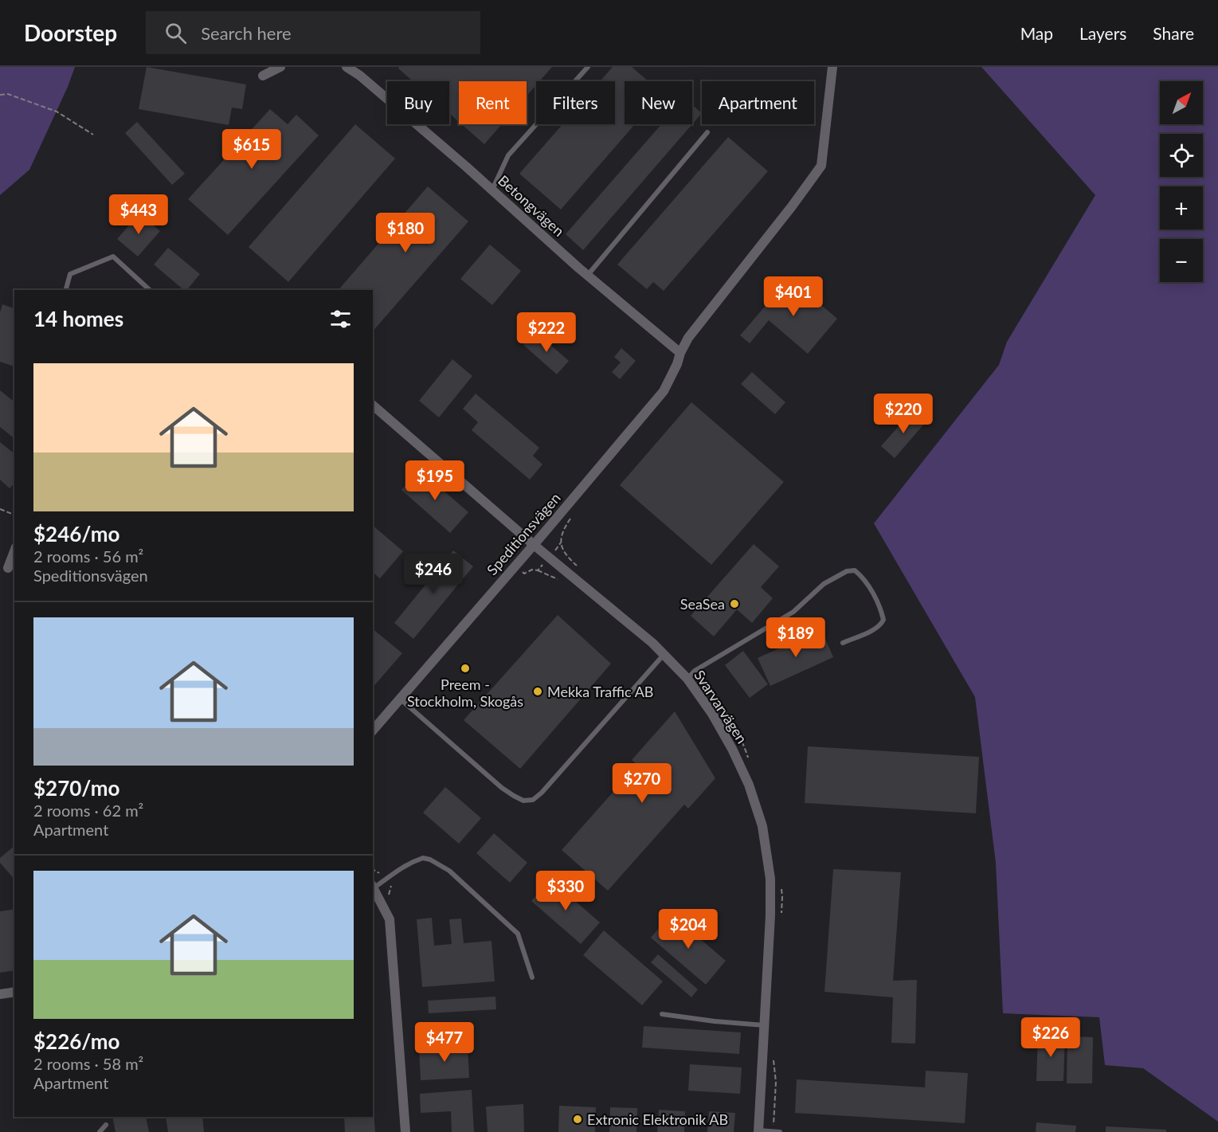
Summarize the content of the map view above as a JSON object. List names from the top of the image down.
{
  "streets": {
    "street": ["Betongvägen", "Speditionsvägen", "Svarvarvägen"]
  },
  "crossings": [
    ["Betongvägen", "Speditionsvägen"],
    ["Speditionsvägen", "Svarvarvägen"]
  ],
  "places": [
    "SeaSea",
    "Preem - Stockholm, Skogås",
    "Mekka Traffic AB",
    "Extronic Elektronik AB"
  ],
  "north": "top right",
  "page": {
    "header": "Doorstep",
    "search": "Search here",
    "nav": ["Map", "Layers", "Share"],
    "map_buttons": ["+", "−"],
    "chip": [
      "Buy",
      "Rent",
      "Filters",
      "New",
      "Apartment"
    ],
    "price": [
      "$615",
      "$443",
      "$180",
      "$401",
      "$222",
      "$220",
      "$195",
      "$246",
      "$189",
      "$270",
      "$330",
      "$204",
      "$226",
      "$477"
    ],
    "heading": "14 homes",
    "list": [
      {
        "name": "$246/mo",
        "note": "2 rooms · 56 m² · Speditionsvägen"
      },
      {
        "name": "$270/mo",
        "note": "2 rooms · 62 m² · Apartment"
      },
      {
        "name": "$226/mo",
        "note": "2 rooms · 58 m² · Apartment"
      }
    ]
  }
}
